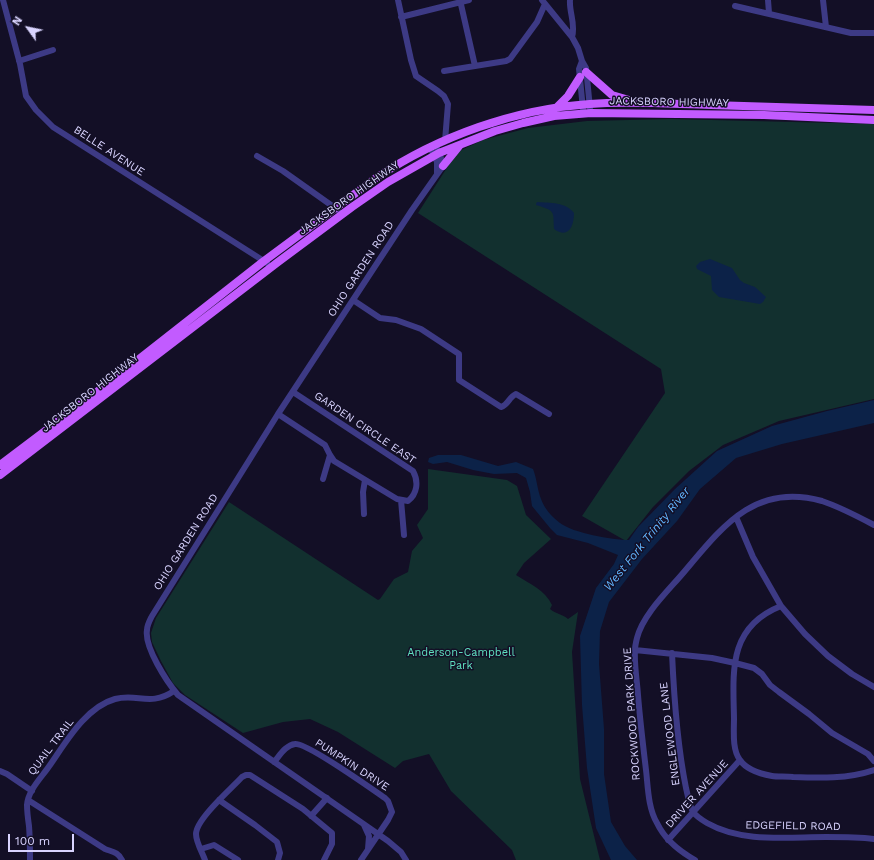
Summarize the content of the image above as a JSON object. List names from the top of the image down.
{
  "streets": {
    "main road": ["JACKSBORO HIGHWAY"],
    "street": [
      "BELLE AVENUE",
      "OHIO GARDEN ROAD",
      "GARDEN CIRCLE EAST",
      "ROCKWOOD PARK DRIVE",
      "ENGLEWOOD LANE",
      "QUAIL TRAIL",
      "PUMPKIN DRIVE",
      "DRIVER AVENUE",
      "EDGEFIELD ROAD"
    ]
  },
  "crossings": [
    ["JACKSBORO HIGHWAY", "BELLE AVENUE"],
    ["OHIO GARDEN ROAD", "GARDEN CIRCLE EAST"],
    ["OHIO GARDEN ROAD", "QUAIL TRAIL"],
    ["OHIO GARDEN ROAD", "PUMPKIN DRIVE"],
    ["ROCKWOOD PARK DRIVE", "DRIVER AVENUE"],
    ["ENGLEWOOD LANE", "DRIVER AVENUE"],
    ["ENGLEWOOD LANE", "EDGEFIELD ROAD"],
    ["DRIVER AVENUE", "EDGEFIELD ROAD"]
  ],
  "water": ["West Fork Trinity River"],
  "parks": ["Anderson-Campbell Park"],
  "scale_bar": "100 m",
  "north": "top left"
}
